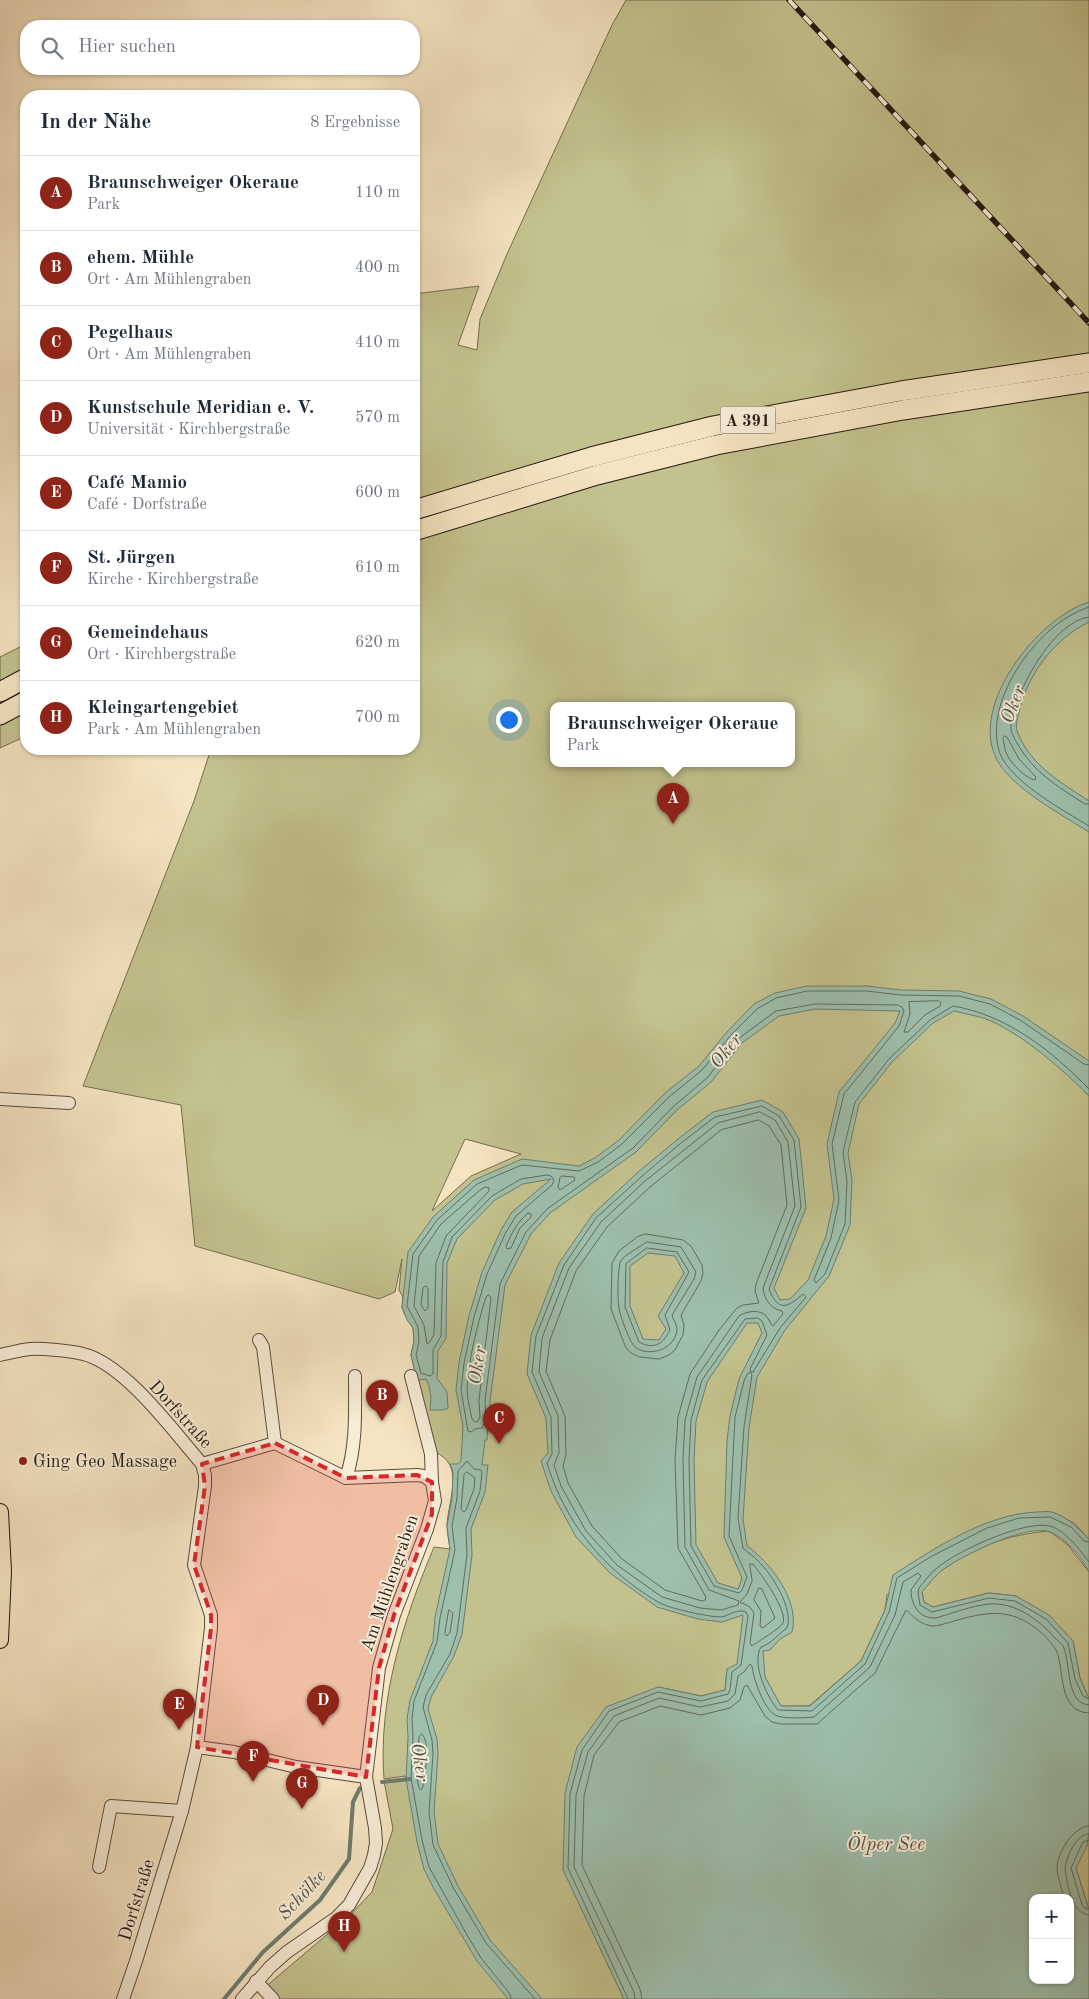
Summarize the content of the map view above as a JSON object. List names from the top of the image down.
{
  "streets": {
    "highway": ["A 391"],
    "street": ["Dorfstraße", "Am Mühlengraben"]
  },
  "water": ["Oker", "Ölper See", "Schölke"],
  "places": ["Ging Geo Massage"],
  "page": {
    "search": "Hier suchen",
    "heading": ["In der Nähe", "8 Ergebnisse"],
    "list": [
      {
        "mark": "A",
        "name": "Braunschweiger Okeraue",
        "note": "Park",
        "value": "110 m"
      },
      {
        "mark": "B",
        "name": "ehem. Mühle",
        "note": "Ort · Am Mühlengraben",
        "value": "400 m"
      },
      {
        "mark": "C",
        "name": "Pegelhaus",
        "note": "Ort · Am Mühlengraben",
        "value": "410 m"
      },
      {
        "mark": "D",
        "name": "Kunstschule Meridian e. V.",
        "note": "Universität · Kirchbergstraße",
        "value": "570 m"
      },
      {
        "mark": "E",
        "name": "Café Mamio",
        "note": "Café · Dorfstraße",
        "value": "600 m"
      },
      {
        "mark": "F",
        "name": "St. Jürgen",
        "note": "Kirche · Kirchbergstraße",
        "value": "610 m"
      },
      {
        "mark": "G",
        "name": "Gemeindehaus",
        "note": "Ort · Kirchbergstraße",
        "value": "620 m"
      },
      {
        "mark": "H",
        "name": "Kleingartengebiet",
        "note": "Park · Am Mühlengraben",
        "value": "700 m"
      }
    ],
    "popup": ["Braunschweiger Okeraue", "Park"],
    "pins": [
      "A",
      "B",
      "C",
      "D",
      "E",
      "F",
      "G",
      "H"
    ],
    "map_buttons": ["+", "−"]
  }
}
